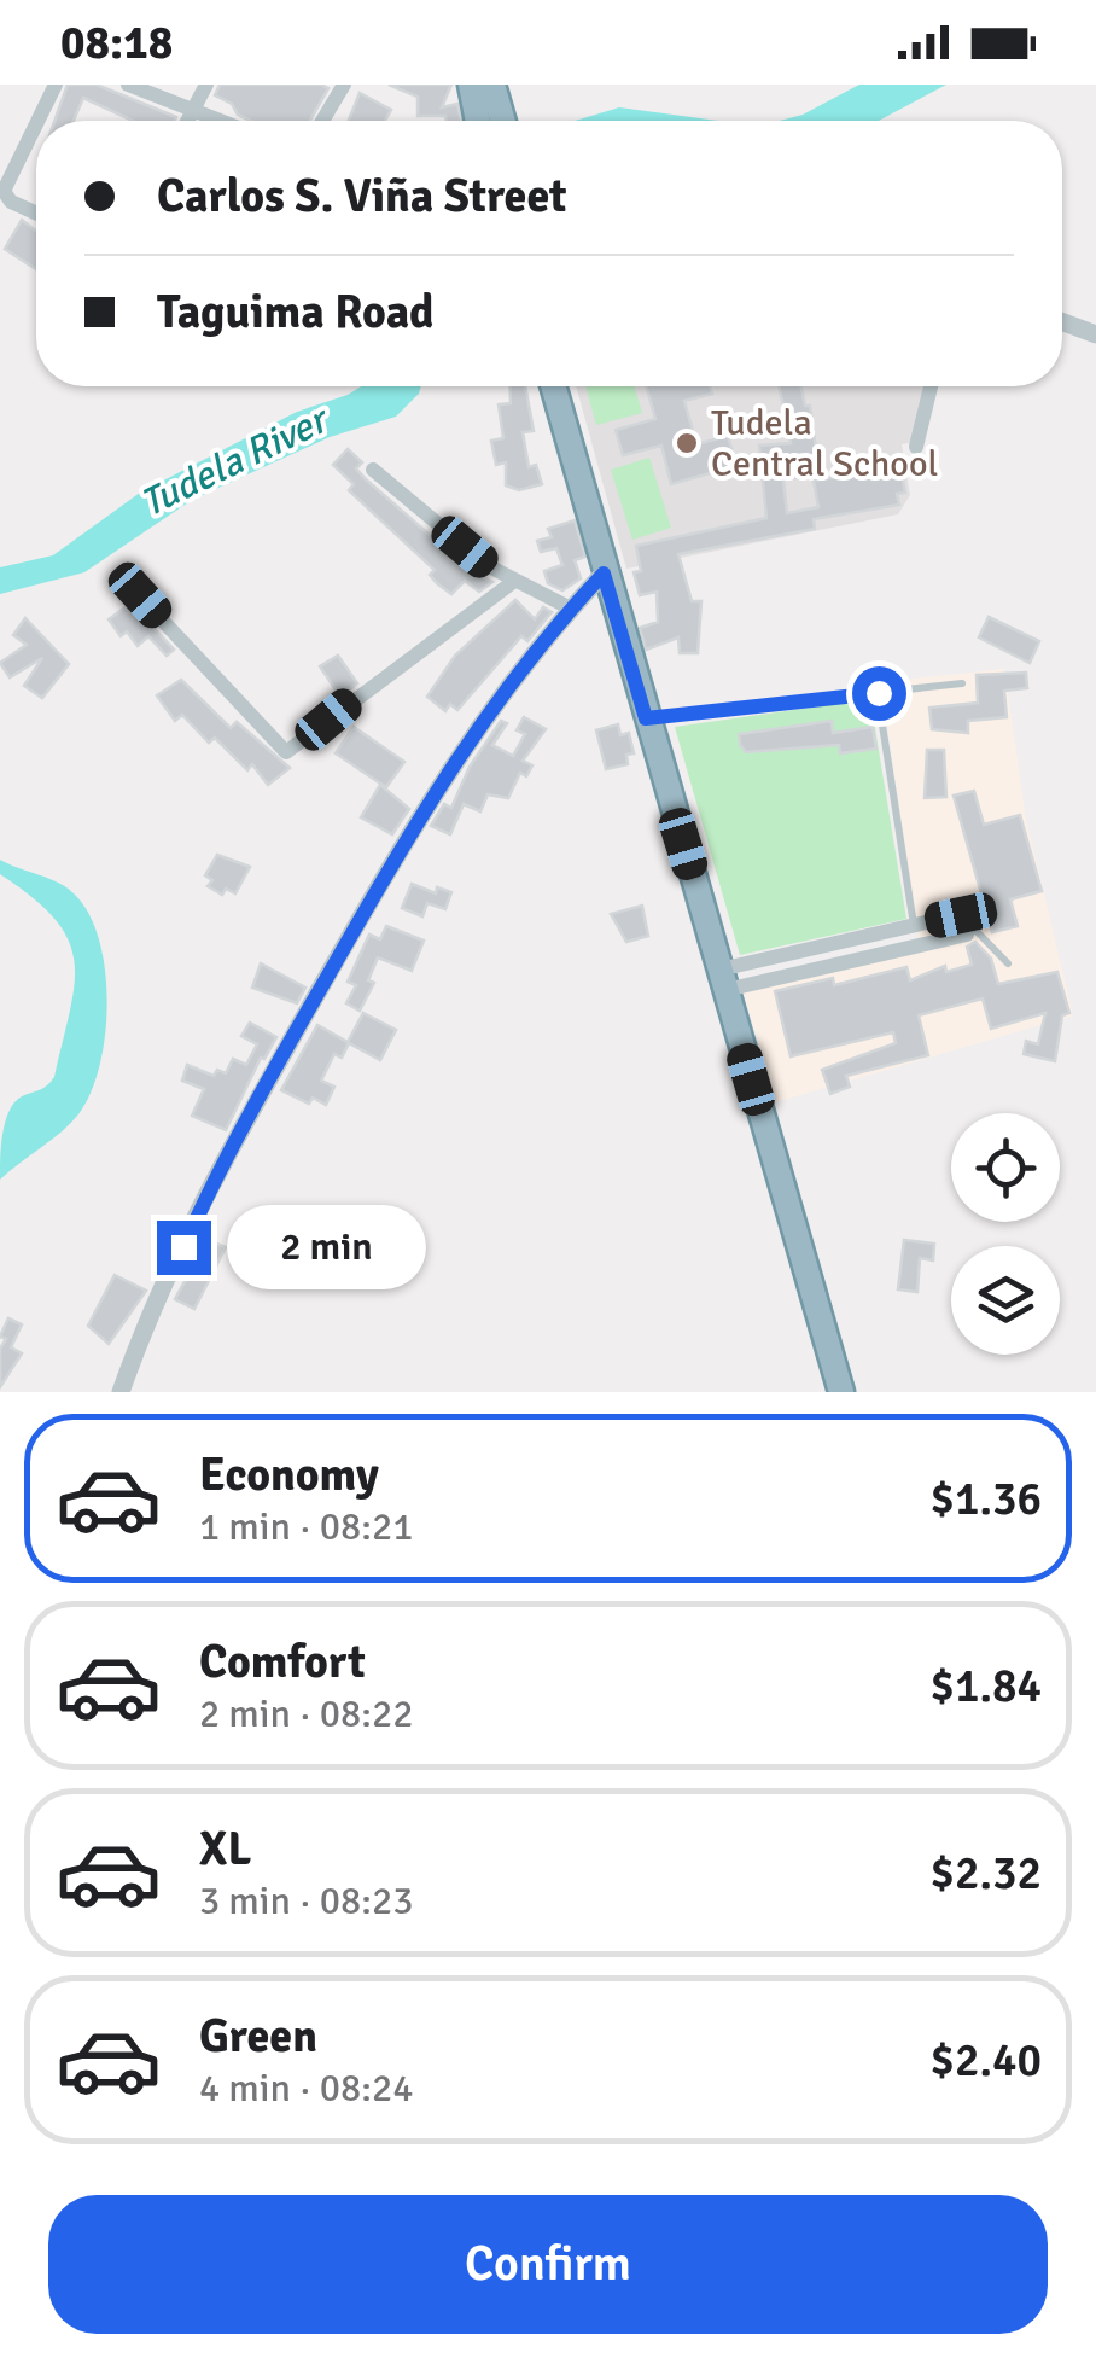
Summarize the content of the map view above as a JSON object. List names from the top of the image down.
{
  "water": ["Tudela River"],
  "places": ["Tudela Central School"],
  "page": {
    "status": "08:18",
    "banner": ["Carlos S. Viña Street", "Taguima Road"],
    "bubble": "2 min",
    "list": [
      {
        "name": "Economy",
        "note": "1 min · 08:21",
        "value": "$1.36"
      },
      {
        "name": "Comfort",
        "note": "2 min · 08:22",
        "value": "$1.84"
      },
      {
        "name": "XL",
        "note": "3 min · 08:23",
        "value": "$2.32"
      },
      {
        "name": "Green",
        "note": "4 min · 08:24",
        "value": "$2.40"
      }
    ],
    "buttons": "Confirm"
  }
}
